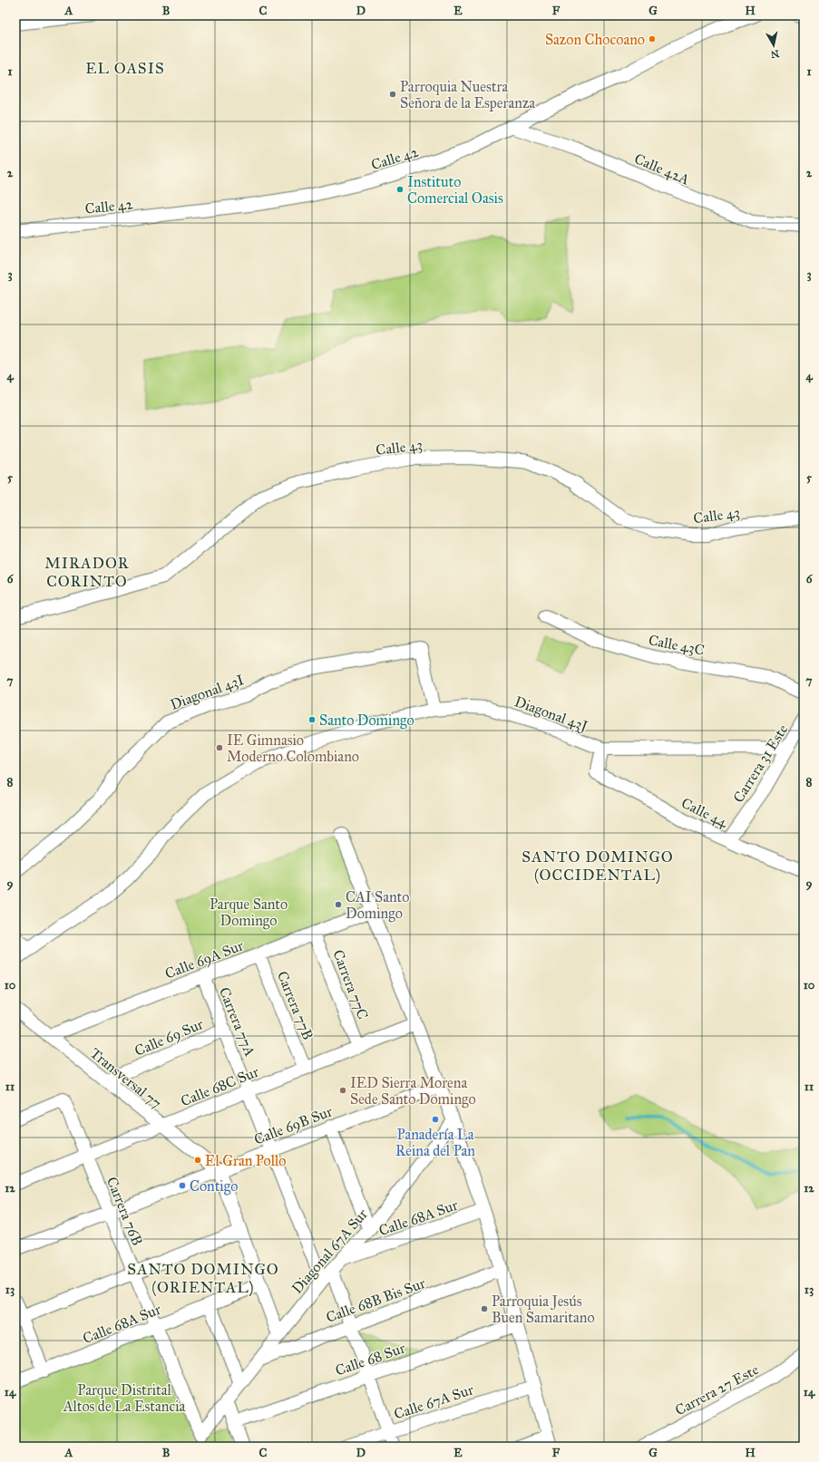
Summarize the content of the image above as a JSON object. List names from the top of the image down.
{
  "streets": {
    "street": [
      "Calle 42",
      "Calle 42A",
      "Calle 43",
      "Calle 43C",
      "Diagonal 43I",
      "Diagonal 43J",
      "Carrera 31 Este",
      "Calle 44",
      "Calle 69A Sur",
      "Carrera 77C",
      "Carrera 77B",
      "Carrera 77A",
      "Calle 69 Sur",
      "Transversal 77",
      "Calle 68C Sur",
      "Calle 69B Sur",
      "Carrera 76B",
      "Calle 68A Sur",
      "Diagonal 67A Sur",
      "Calle 68B Bis Sur",
      "Calle 68 Sur",
      "Carrera 27 Este",
      "Calle 67A Sur"
    ]
  },
  "crossings": [
    ["Calle 42", "Calle 42A"],
    ["Diagonal 43I", "Diagonal 43J"],
    ["Diagonal 43J", "Carrera 31 Este"],
    ["Diagonal 43J", "Calle 44"],
    ["Carrera 31 Este", "Calle 44"],
    ["Calle 69A Sur", "Carrera 77C"],
    ["Calle 69A Sur", "Carrera 77B"],
    ["Calle 69A Sur", "Carrera 77A"],
    ["Calle 69A Sur", "Transversal 77"],
    ["Carrera 77C", "Calle 68C Sur"],
    ["Carrera 77B", "Calle 68C Sur"],
    ["Carrera 77A", "Calle 69 Sur"],
    ["Carrera 77A", "Calle 68C Sur"],
    ["Carrera 77A", "Calle 69B Sur"],
    ["Carrera 77A", "Diagonal 67A Sur"],
    ["Calle 69 Sur", "Transversal 77"],
    ["Transversal 77", "Calle 68C Sur"],
    ["Transversal 77", "Calle 69B Sur"],
    ["Calle 68C Sur", "Carrera 76B"],
    ["Calle 69B Sur", "Carrera 76B"],
    ["Carrera 76B", "Calle 68A Sur"],
    ["Carrera 76B", "Diagonal 67A Sur"],
    ["Calle 68A Sur", "Diagonal 67A Sur"],
    ["Diagonal 67A Sur", "Calle 68B Bis Sur"]
  ],
  "districts": [
    "EL OASIS",
    "MIRADOR CORINTO",
    "SANTO DOMINGO (OCCIDENTAL)",
    "SANTO DOMINGO (ORIENTAL)"
  ],
  "parks": ["Parque Santo Domingo", "Parque Distrital Altos de La Estancia"],
  "places": [
    "Sazon Chocoano",
    "Parroquia Nuestra Señora de la Esperanza",
    "Instituto Comercial Oasis",
    "Santo Domingo",
    "IE Gimnasio Moderno Colombiano",
    "CAI Santo Domingo",
    "IED Sierra Morena Sede Santo Domingo",
    "Panadería La Reina del Pan",
    "El Gran Pollo",
    "Contigo",
    "Parroquia Jesús Buen Samaritano"
  ],
  "north": "bottom",
  "grid": {
    "columns": [
      "A",
      "B",
      "C",
      "D",
      "E",
      "F",
      "G",
      "H"
    ],
    "rows": [
      "1",
      "2",
      "3",
      "4",
      "5",
      "6",
      "7",
      "8",
      "9",
      "10",
      "11",
      "12",
      "13",
      "14"
    ]
  }
}
